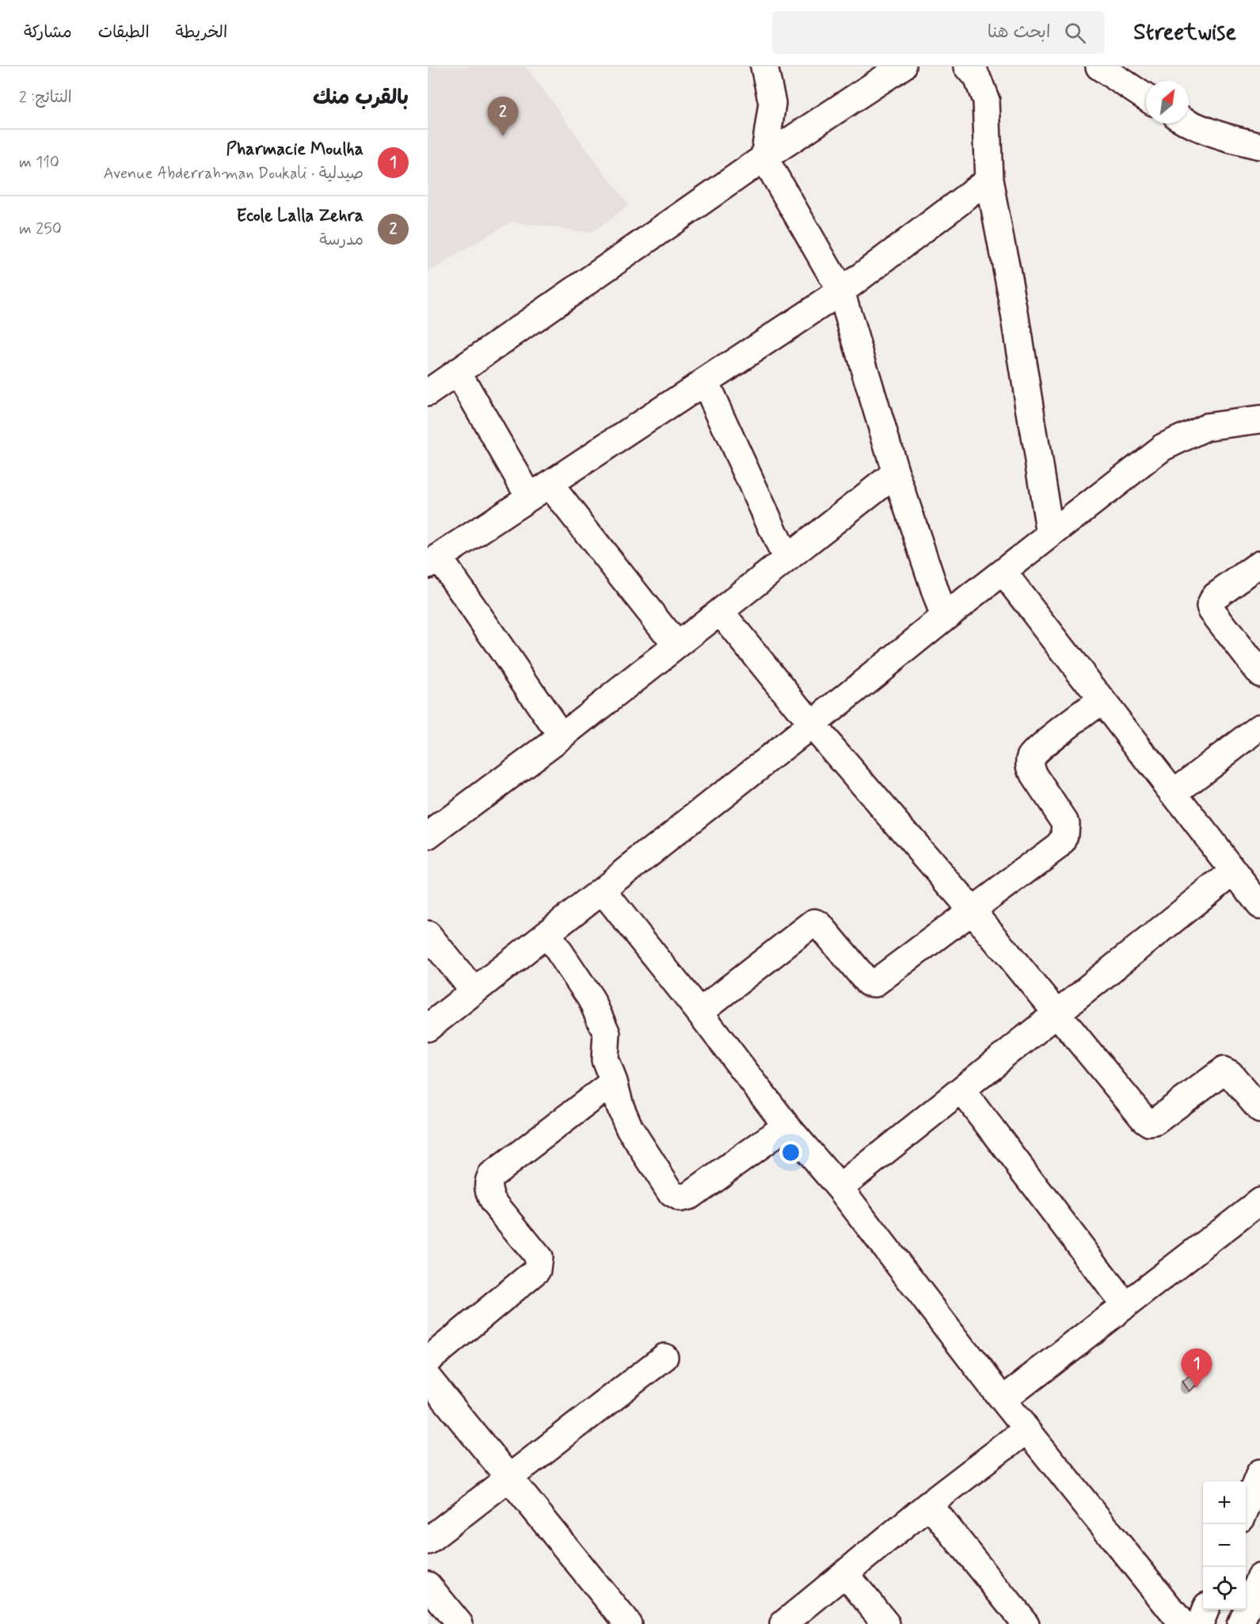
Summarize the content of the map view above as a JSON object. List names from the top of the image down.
{
  "north": "top right",
  "page": {
    "header": "Streetwise",
    "search": "ابحث هنا",
    "nav": ["الخريطة", "الطبقات", "مشاركة"],
    "heading": ["بالقرب منك", "النتائج: 2"],
    "pins": ["2", "1"],
    "list": [
      {
        "mark": "1",
        "name": "Pharmacie Moulha",
        "note": "صيدلية · Avenue Abderrahman Doukali",
        "value": "110 m"
      },
      {
        "mark": "2",
        "name": "Ecole Lalla Zehra",
        "note": "مدرسة",
        "value": "250 m"
      }
    ],
    "map_buttons": ["+", "−"]
  }
}
